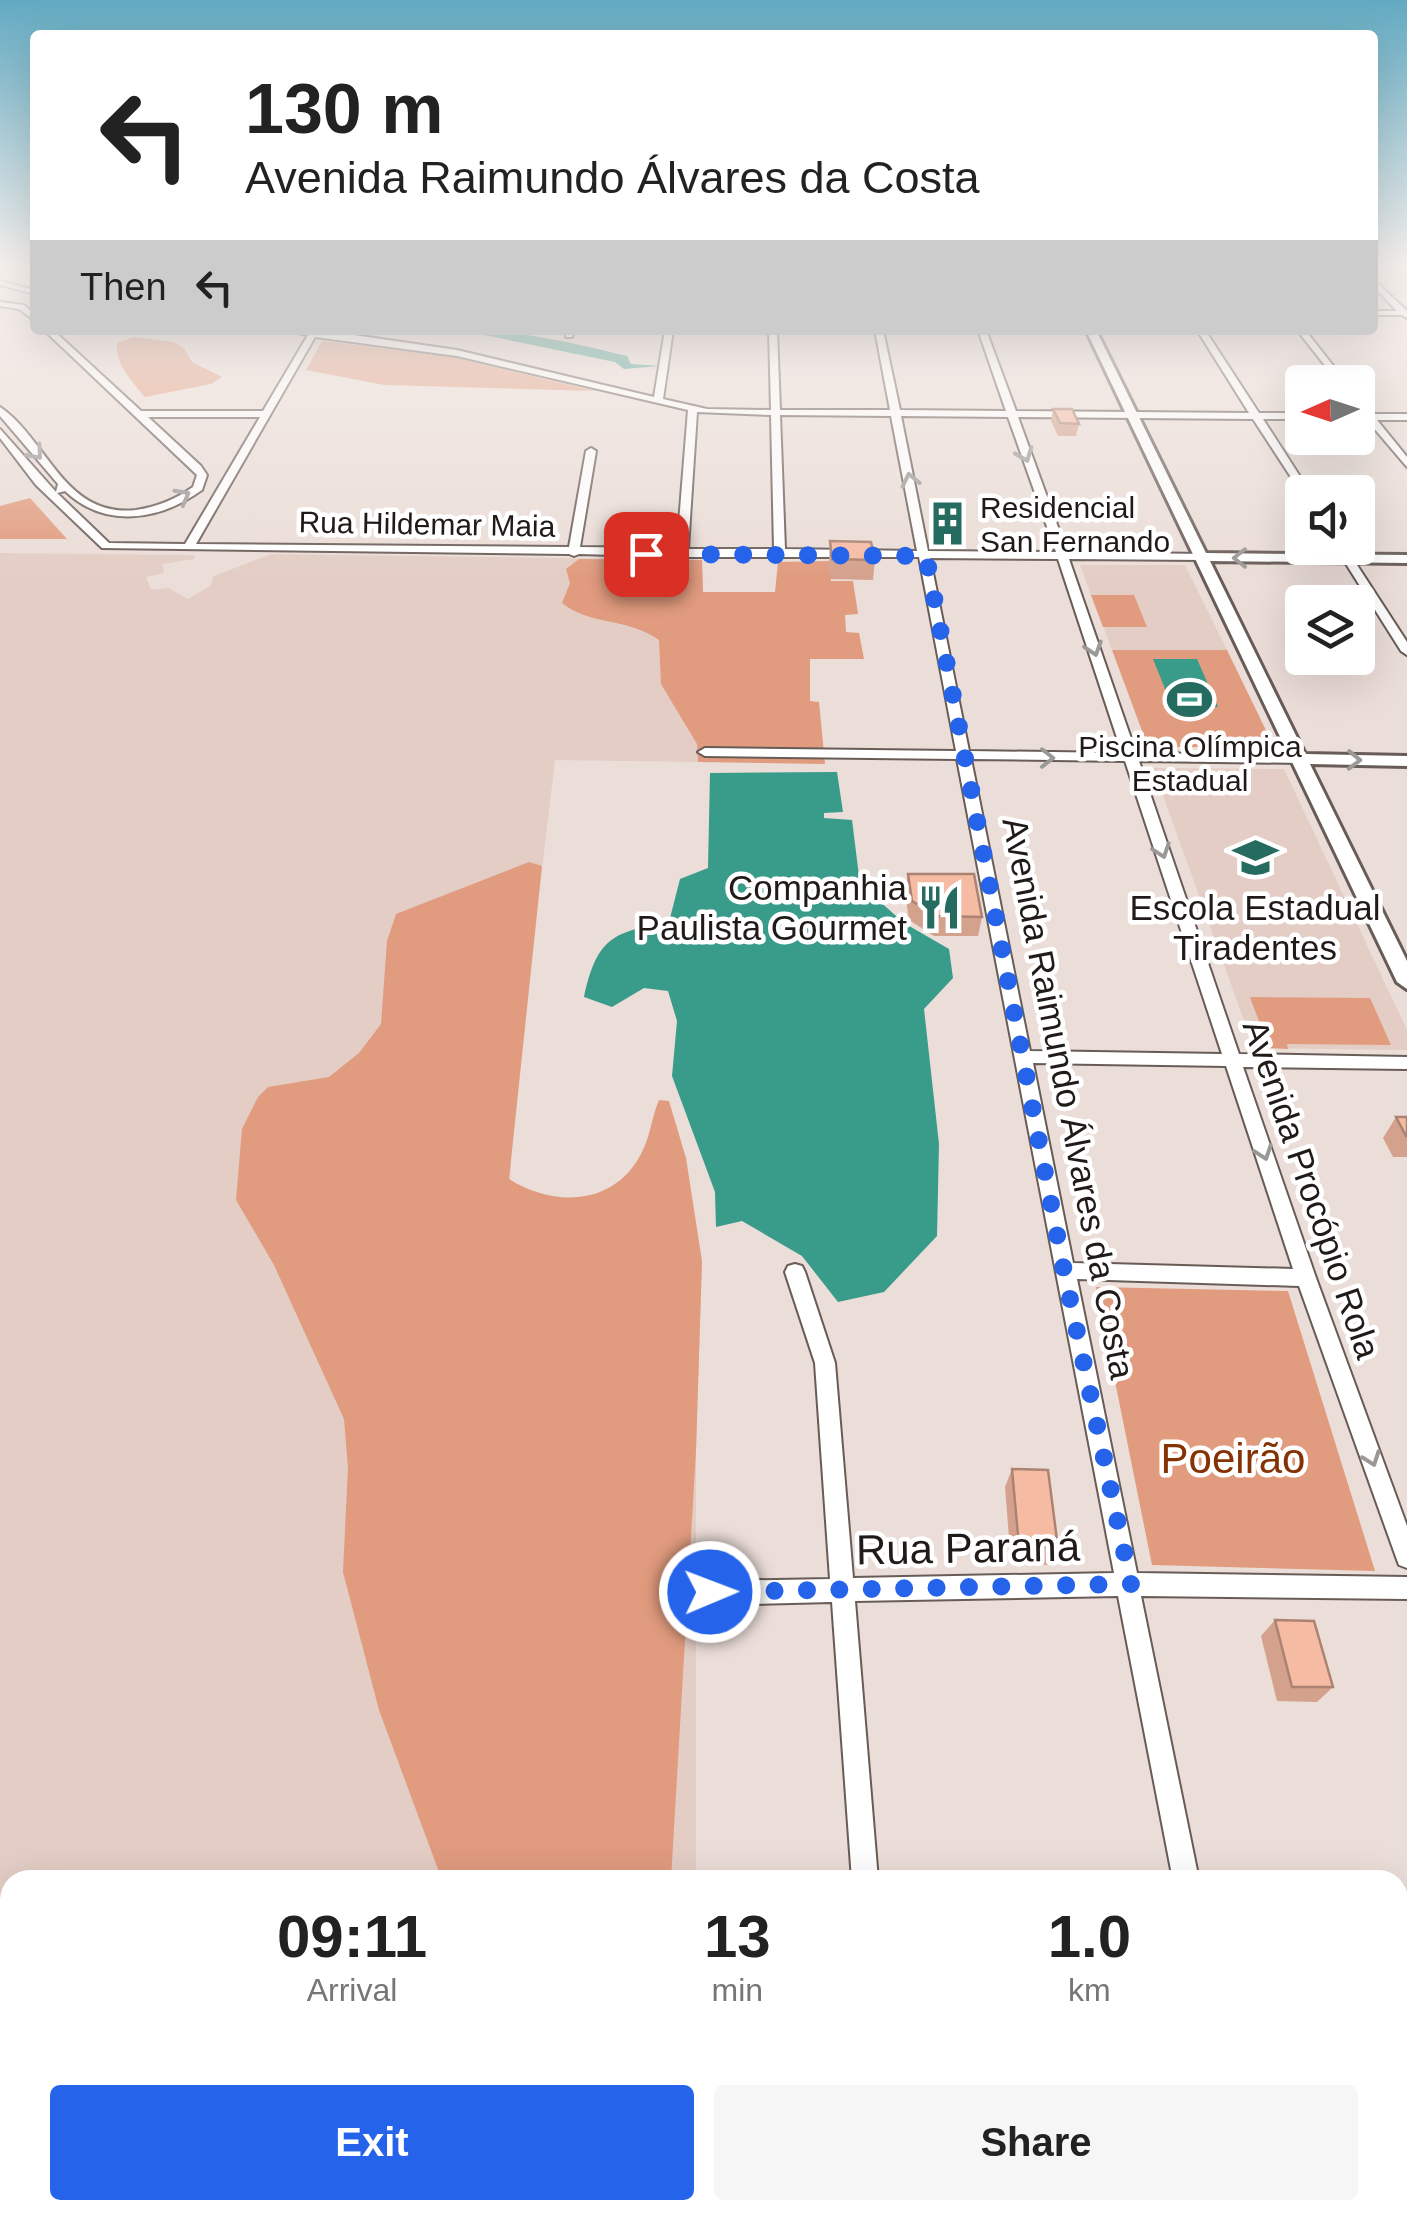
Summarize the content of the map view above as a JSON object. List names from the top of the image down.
{
  "streets": {
    "main road": ["Rua Hildemar Maia"],
    "street": ["Avenida Raimundo Álvares da Costa", "Avenida Procópio Rola", "Rua Paraná"]
  },
  "crossings": [
    ["Rua Hildemar Maia", "Avenida Raimundo Álvares da Costa"],
    ["Rua Hildemar Maia", "Avenida Procópio Rola"],
    ["Avenida Raimundo Álvares da Costa", "Rua Paraná"]
  ],
  "one_way": ["Avenida Procópio Rola"],
  "parks": ["Poeirão"],
  "places": {
    "building": ["Residencial San Fernando"],
    "sports": ["Piscina Olímpica Estadual"],
    "school or university": ["Escola Estadual Tiradentes"],
    "restaurant": ["Companhia Paulista Gourmet"]
  },
  "north": "left",
  "page": {
    "turn": ["130 m", "Avenida Raimundo Álvares da Costa"],
    "then": "Then",
    "eta": [
      "09:11",
      "Arrival",
      "13",
      "min",
      "1.0",
      "km"
    ],
    "buttons": ["Exit", "Share"]
  }
}
